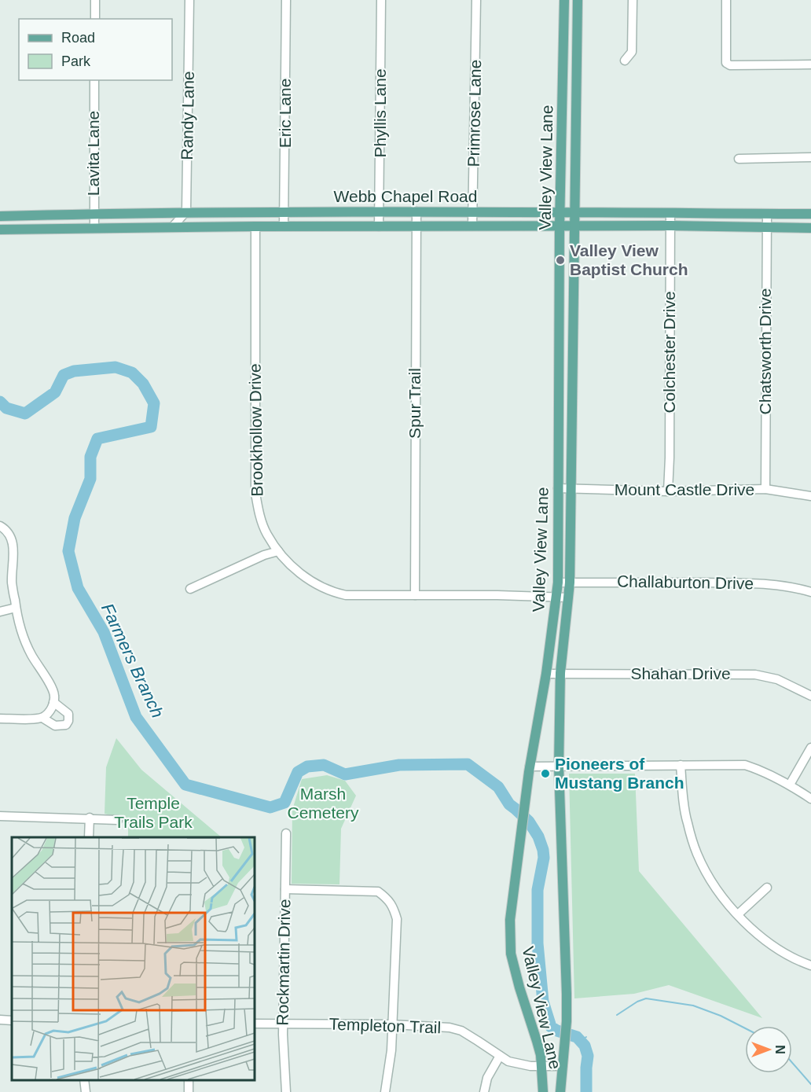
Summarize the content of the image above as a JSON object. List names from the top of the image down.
{
  "streets": {
    "main road": ["Valley View Lane", "Webb Chapel Road"],
    "street": [
      "Eric Lane",
      "Phyllis Lane",
      "Primrose Lane",
      "Randy Lane",
      "Lavita Lane",
      "Chatsworth Drive",
      "Colchester Drive",
      "Spur Trail",
      "Brookhollow Drive",
      "Mount Castle Drive",
      "Challaburton Drive",
      "Shahan Drive",
      "Rockmartin Drive",
      "Templeton Trail"
    ]
  },
  "crossings": [
    ["Eric Lane", "Webb Chapel Road"],
    ["Phyllis Lane", "Webb Chapel Road"],
    ["Primrose Lane", "Webb Chapel Road"],
    ["Randy Lane", "Webb Chapel Road"],
    ["Lavita Lane", "Webb Chapel Road"],
    ["Valley View Lane", "Webb Chapel Road"],
    ["Valley View Lane", "Brookhollow Drive"],
    ["Valley View Lane", "Mount Castle Drive"],
    ["Valley View Lane", "Challaburton Drive"],
    ["Valley View Lane", "Shahan Drive"],
    ["Valley View Lane", "Templeton Trail"],
    ["Webb Chapel Road", "Chatsworth Drive"],
    ["Webb Chapel Road", "Colchester Drive"],
    ["Webb Chapel Road", "Spur Trail"],
    ["Webb Chapel Road", "Brookhollow Drive"],
    ["Chatsworth Drive", "Mount Castle Drive"],
    ["Colchester Drive", "Mount Castle Drive"],
    ["Spur Trail", "Brookhollow Drive"],
    ["Rockmartin Drive", "Templeton Trail"]
  ],
  "water": ["Farmers Branch"],
  "parks": ["Marsh Cemetery", "Temple Trails Park"],
  "places": ["Valley View Baptist Church", "Pioneers of Mustang Branch"],
  "legend": ["Road", "Park"],
  "north": "right"
}
